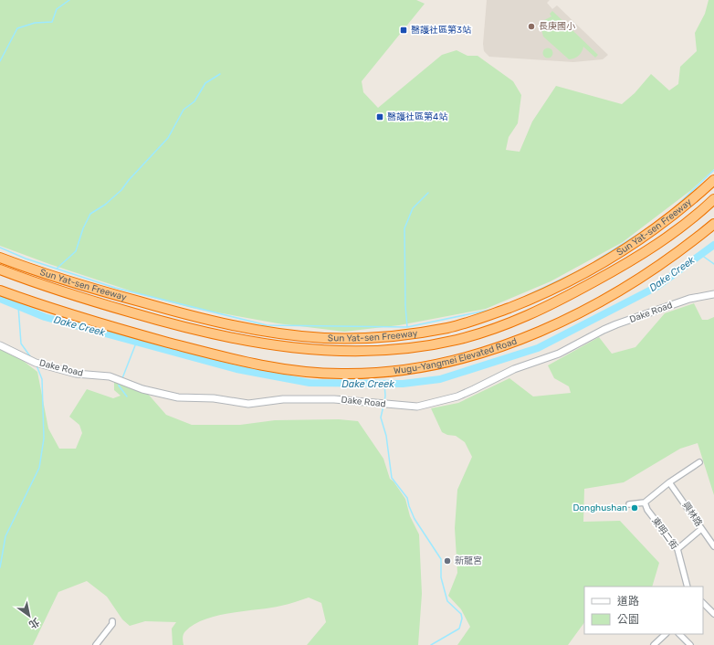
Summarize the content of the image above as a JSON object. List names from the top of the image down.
{
  "streets": {
    "highway": ["Sun Yat-sen Freeway", "Wugu-Yangmei Elevated Road"],
    "street": ["Dake Road", "興林路", "東明二街"]
  },
  "water": ["Dake Creek"],
  "places": {
    "other": ["長庚國小", "Donghushan", "新龍宮"],
    "transit": ["醫護社區第3站", "醫護社區第4站"]
  },
  "legend": ["道路", "公園"],
  "north": "bottom right"
}
